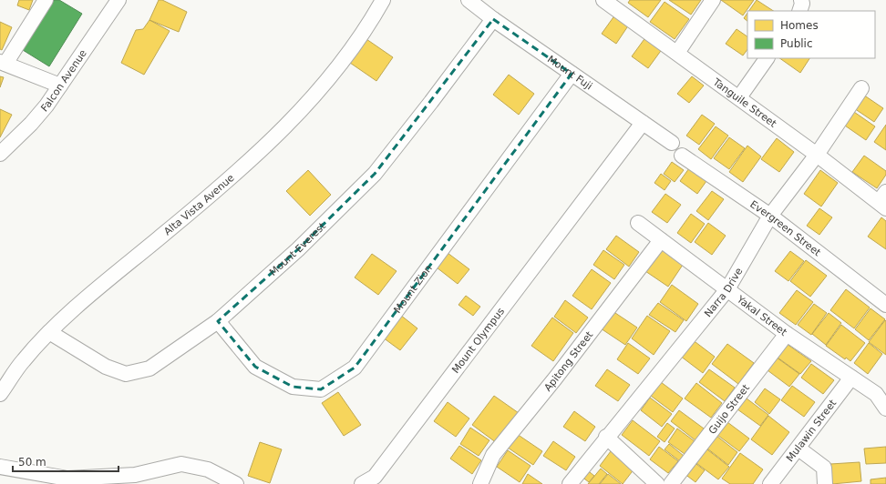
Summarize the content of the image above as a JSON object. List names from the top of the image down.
{
  "streets": {
    "street": [
      "Mount Fuji",
      "Falcon Avenue",
      "Tanguile Street",
      "Alta Vista Avenue",
      "Evergreen Street",
      "Mount Everest",
      "Mount Zion",
      "Narra Drive",
      "Yakal Street",
      "Mount Olympus",
      "Apitong Street",
      "Guijo Street",
      "Mulawin Street"
    ]
  },
  "crossings": [
    ["Mount Fuji", "Mount Everest"],
    ["Mount Fuji", "Mount Zion"],
    ["Mount Fuji", "Mount Olympus"],
    ["Tanguile Street", "Narra Drive"],
    ["Alta Vista Avenue", "Mount Everest"],
    ["Evergreen Street", "Narra Drive"],
    ["Mount Everest", "Mount Zion"],
    ["Narra Drive", "Yakal Street"],
    ["Yakal Street", "Apitong Street"],
    ["Yakal Street", "Guijo Street"],
    ["Yakal Street", "Mulawin Street"]
  ],
  "legend": ["Homes", "Public"],
  "scale_bar": "50 m"
}
